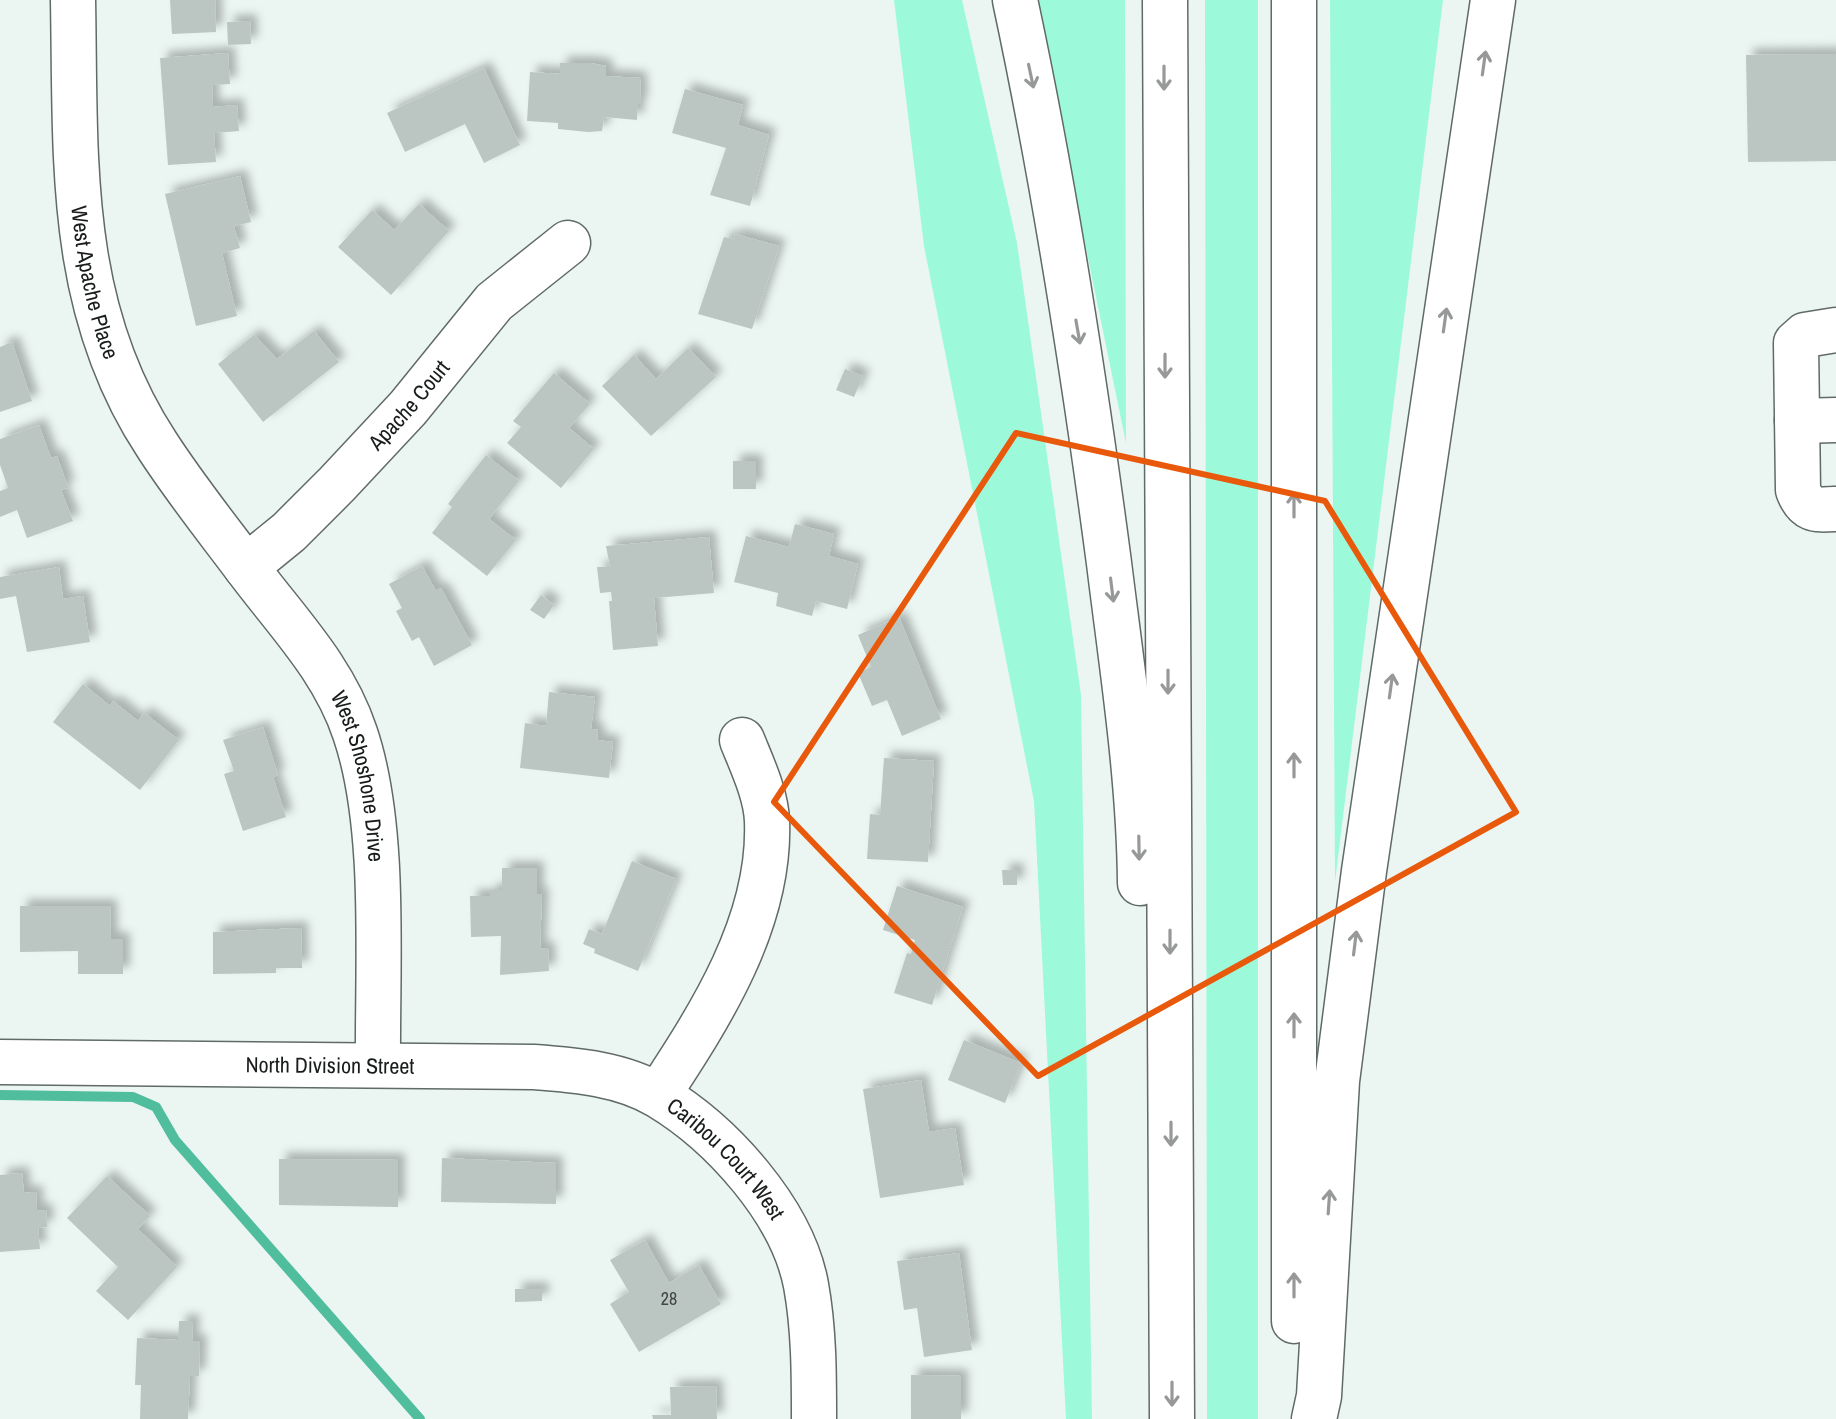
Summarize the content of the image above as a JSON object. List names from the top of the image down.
{
  "streets": {
    "main road": [
      "West Apache Place",
      "Apache Court",
      "West Shoshone Drive",
      "North Division Street",
      "Caribou Court West"
    ]
  },
  "crossings": [
    ["West Apache Place", "West Shoshone Drive"],
    ["Apache Court", "West Shoshone Drive"],
    ["West Shoshone Drive", "North Division Street"],
    ["North Division Street", "Caribou Court West"]
  ],
  "house_numbers": ["28"]
}
